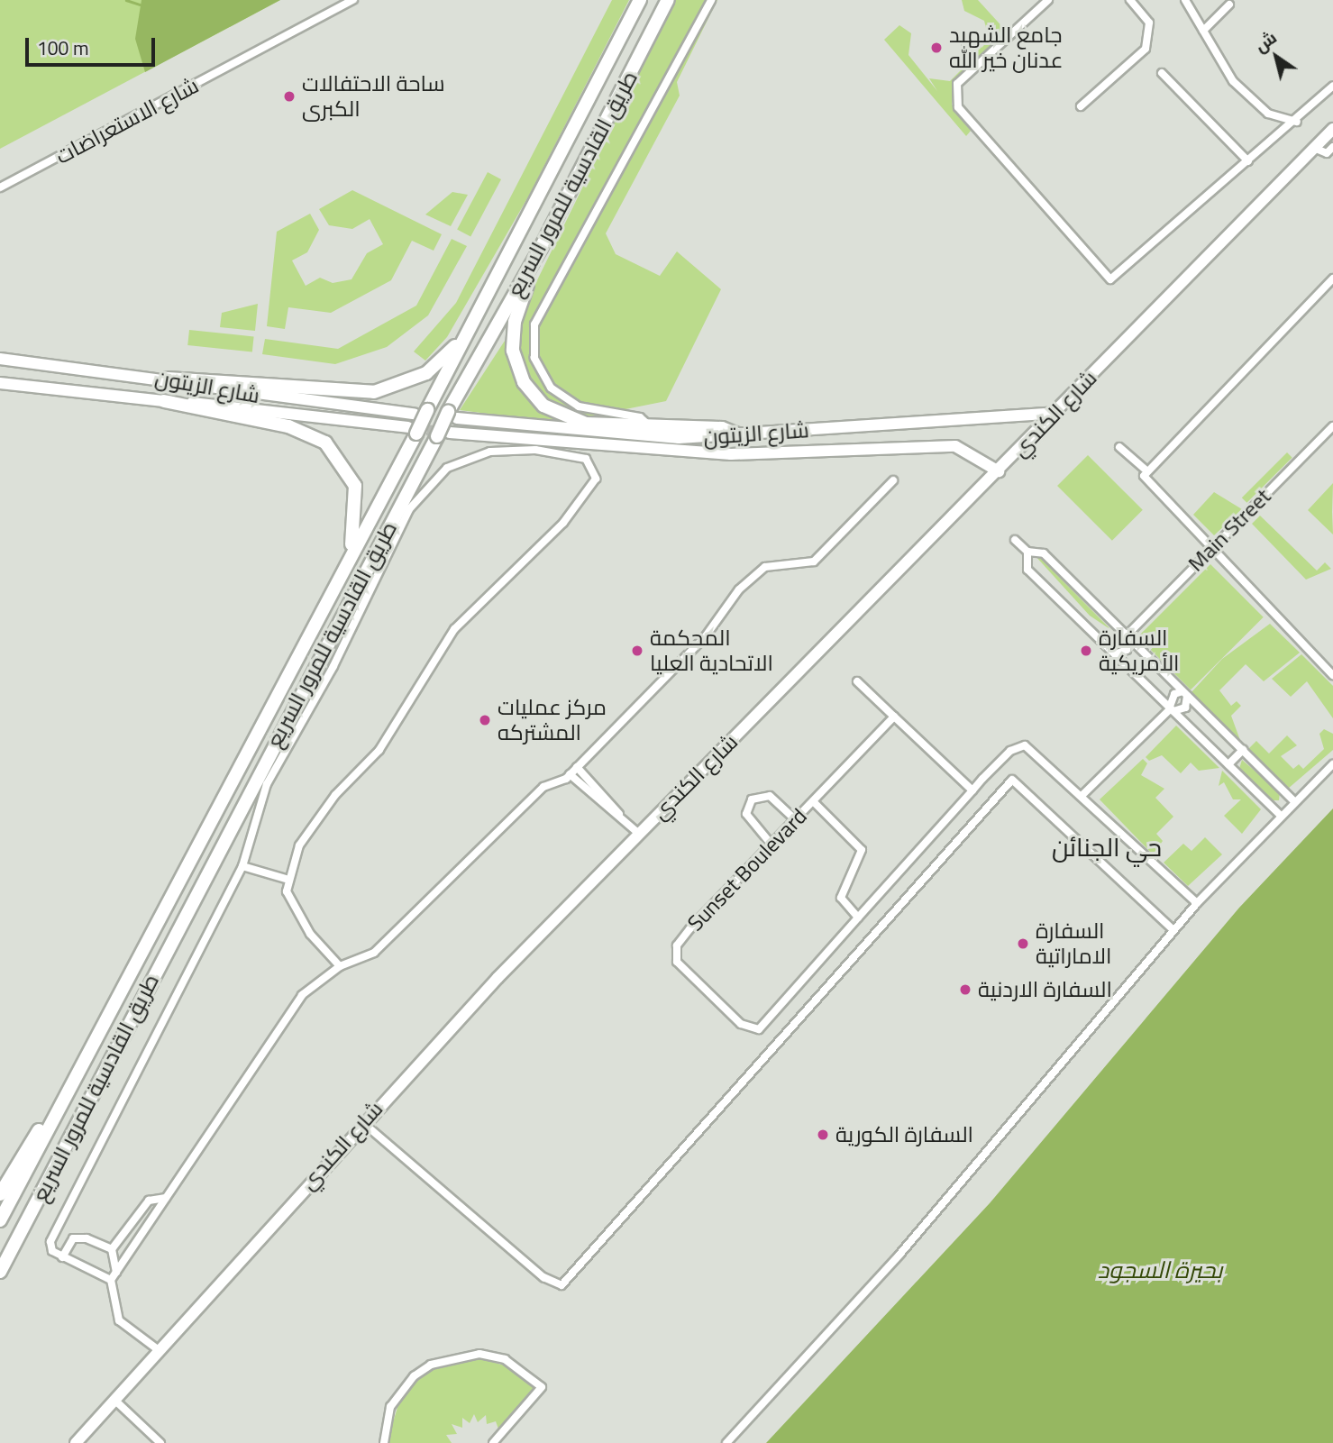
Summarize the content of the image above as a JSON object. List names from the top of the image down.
{
  "streets": {
    "highway": ["طريق القادسية للمرور السريع"],
    "main road": ["شارع الزيتون", "شارع الكندي"],
    "street": ["شارع الاستعراضات", "Main Street", "Sunset Boulevard"]
  },
  "crossings": [
    ["طريق القادسية للمرور السريع", "شارع الزيتون"],
    ["شارع الزيتون", "شارع الكندي"]
  ],
  "districts": ["حي الجنائن"],
  "water": ["بحيرة السجود"],
  "places": [
    "جامع الشهيد عدنان خير الله",
    "ساحة الاحتفالات الكبرى",
    "المحكمة الاتحادية العليا",
    "السفارة الأمريكية",
    "مركز عمليات المشتركه",
    "السفارة الاماراتية",
    "السفارة الاردنية",
    "السفارة الكورية"
  ],
  "scale_bar": "100 m",
  "north": "top left"
}
